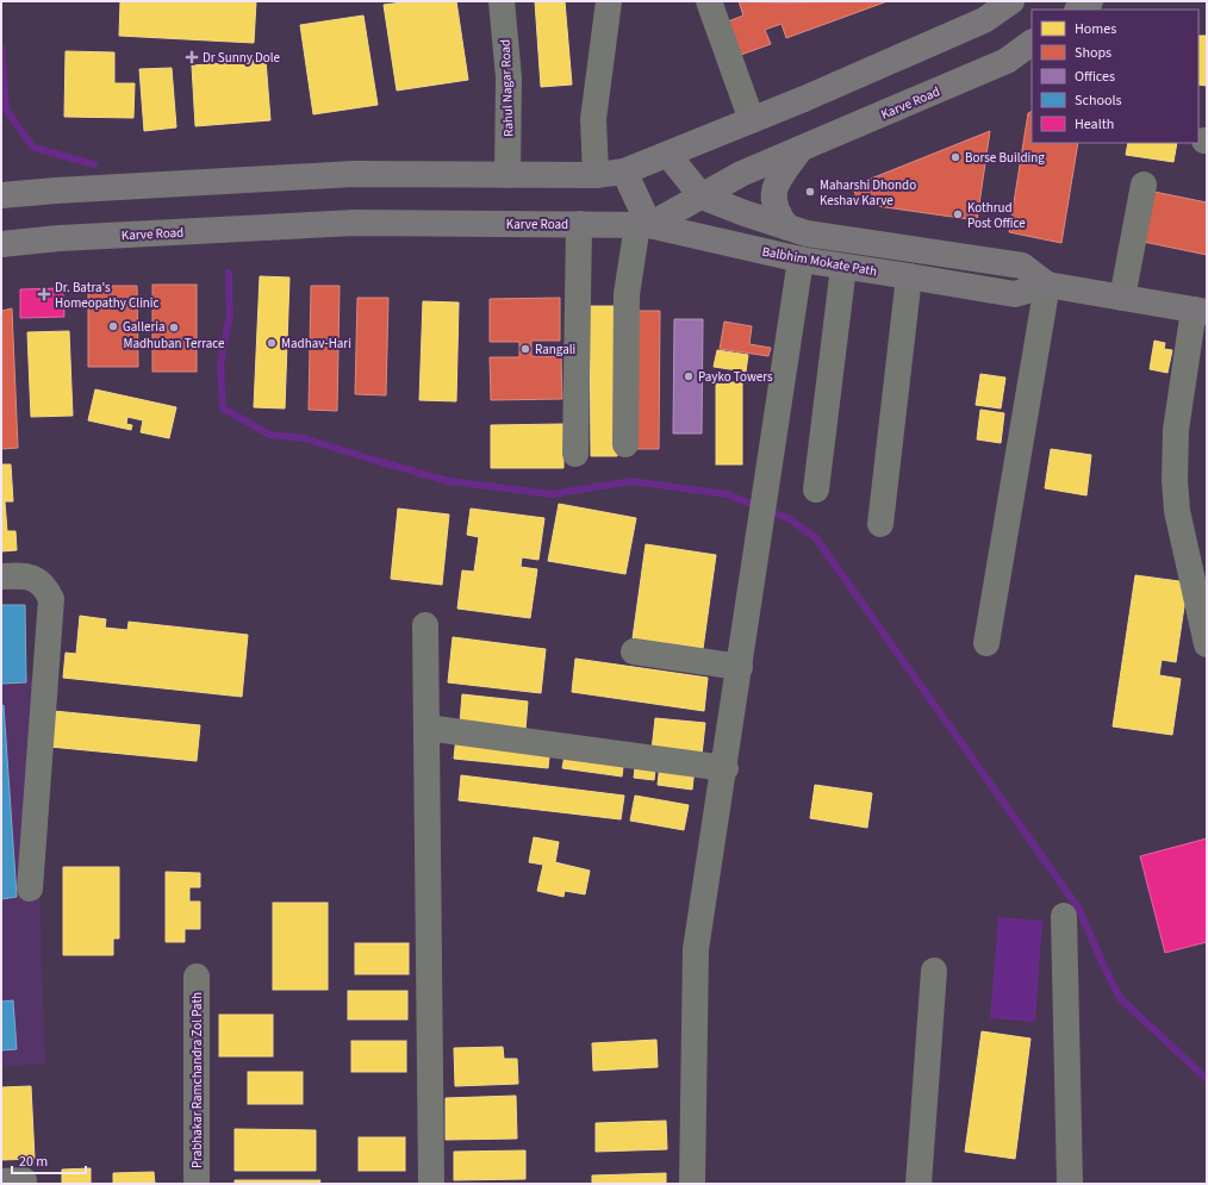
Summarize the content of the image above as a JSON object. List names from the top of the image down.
{
  "streets": {
    "main road": ["Karve Road", "Balbhim Mokate Path"],
    "street": ["Rahul Nagar Road", "Prabhakar Ramchandra Zol Path"]
  },
  "crossings": [
    ["Karve Road", "Balbhim Mokate Path"]
  ],
  "places": {
    "health": ["Dr Sunny Dole", "Dr. Batra's Homeopathy Clinic"],
    "other": [
      "Borse Building",
      "Maharshi Dhondo Keshav Karve",
      "Kothrud Post Office",
      "Galleria",
      "Madhuban Terrace",
      "Madhav-Hari",
      "Rangali",
      "Payko Towers"
    ]
  },
  "legend": [
    "Homes",
    "Shops",
    "Offices",
    "Schools",
    "Health"
  ],
  "scale_bar": "20 m"
}
